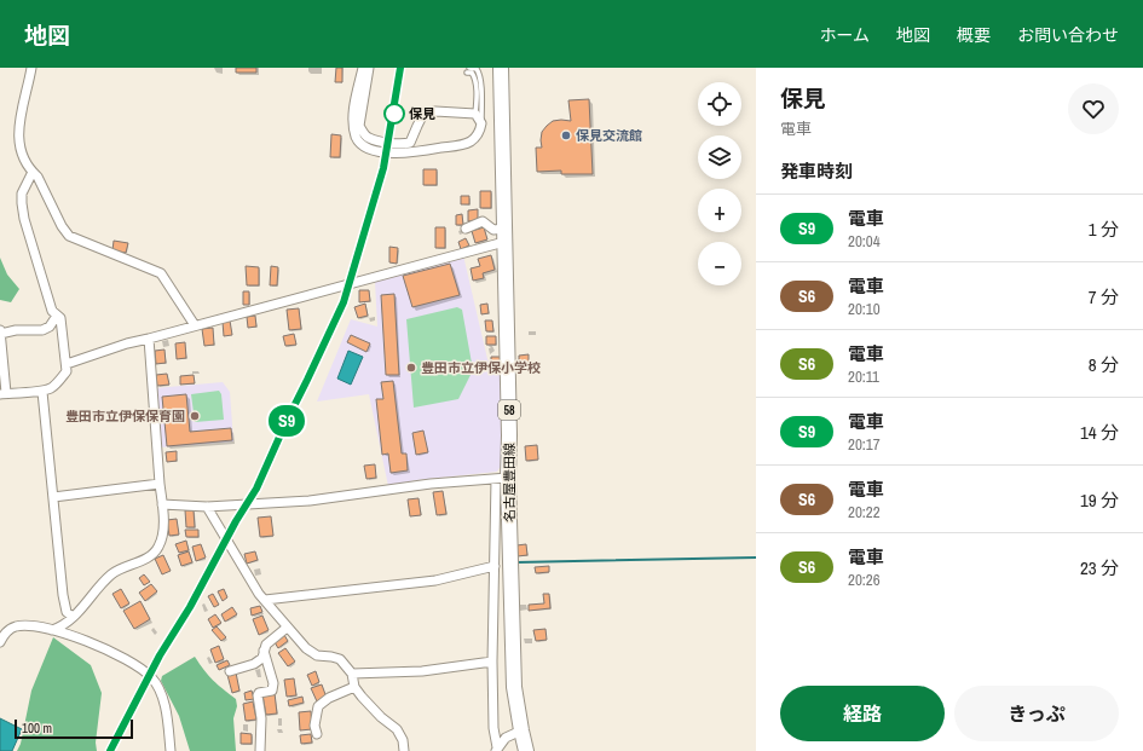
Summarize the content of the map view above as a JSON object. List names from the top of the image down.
{
  "streets": {
    "main road": ["58", "名古屋豊田線"]
  },
  "places": [
    "保見",
    "保見交流館",
    "豊田市立伊保小学校",
    "豊田市立伊保保育園"
  ],
  "scale_bar": "100 m",
  "page": {
    "header": "地図",
    "nav": [
      "ホーム",
      "地図",
      "概要",
      "お問い合わせ"
    ],
    "on_map": "S9",
    "heading": [
      ["保見", "電車"],
      "発車時刻"
    ],
    "map_buttons": ["+", "−"],
    "list": [
      {
        "mark": "S9",
        "name": "電車",
        "note": "20:04",
        "value": "1 分"
      },
      {
        "mark": "S6",
        "name": "電車",
        "note": "20:10",
        "value": "7 分"
      },
      {
        "mark": "S6",
        "name": "電車",
        "note": "20:11",
        "value": "8 分"
      },
      {
        "mark": "S9",
        "name": "電車",
        "note": "20:17",
        "value": "14 分"
      },
      {
        "mark": "S6",
        "name": "電車",
        "note": "20:22",
        "value": "19 分"
      },
      {
        "mark": "S6",
        "name": "電車",
        "note": "20:26",
        "value": "23 分"
      }
    ],
    "buttons": ["経路", "きっぷ"],
    "scale": "100 m"
  }
}
